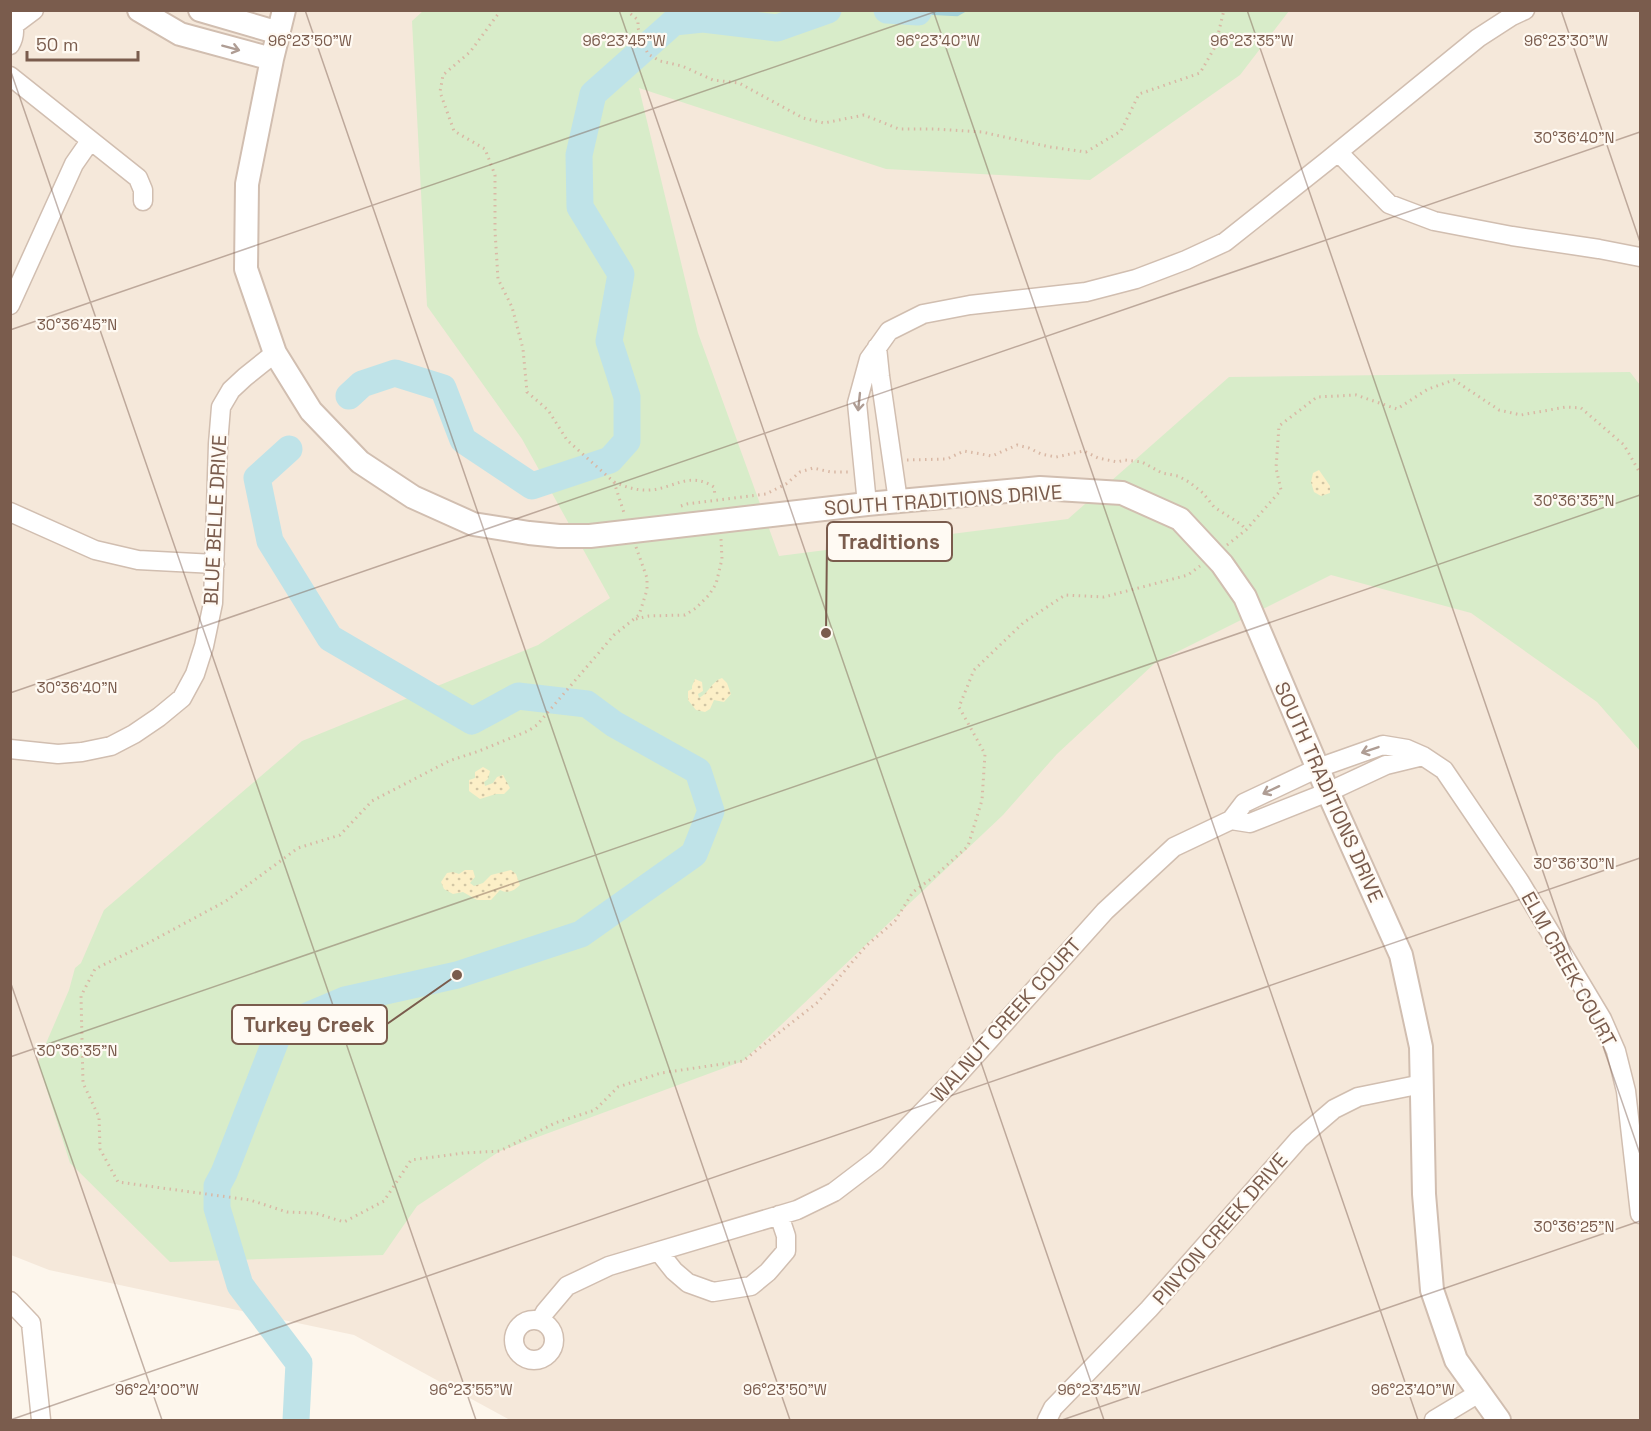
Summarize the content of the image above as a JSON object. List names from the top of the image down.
{
  "streets": {
    "street": [
      "SOUTH TRADITIONS DRIVE",
      "BLUE BELLE DRIVE",
      "ELM CREEK COURT",
      "WALNUT CREEK COURT",
      "PINYON CREEK DRIVE"
    ]
  },
  "crossings": [
    ["SOUTH TRADITIONS DRIVE", "BLUE BELLE DRIVE"],
    ["SOUTH TRADITIONS DRIVE", "ELM CREEK COURT"],
    ["SOUTH TRADITIONS DRIVE", "WALNUT CREEK COURT"],
    ["SOUTH TRADITIONS DRIVE", "PINYON CREEK DRIVE"],
    ["ELM CREEK COURT", "WALNUT CREEK COURT"]
  ],
  "places": ["Traditions", "Turkey Creek"],
  "scale_bar": "50 m",
  "coordinates": [
    "96°23'50\"W",
    "96°23'45\"W",
    "96°23'40\"W",
    "96°23'35\"W",
    "96°23'30\"W",
    "30°36'40\"N",
    "30°36'45\"N",
    "30°36'35\"N",
    "30°36'30\"N",
    "30°36'25\"N",
    "96°24'00\"W",
    "96°23'55\"W"
  ]
}
